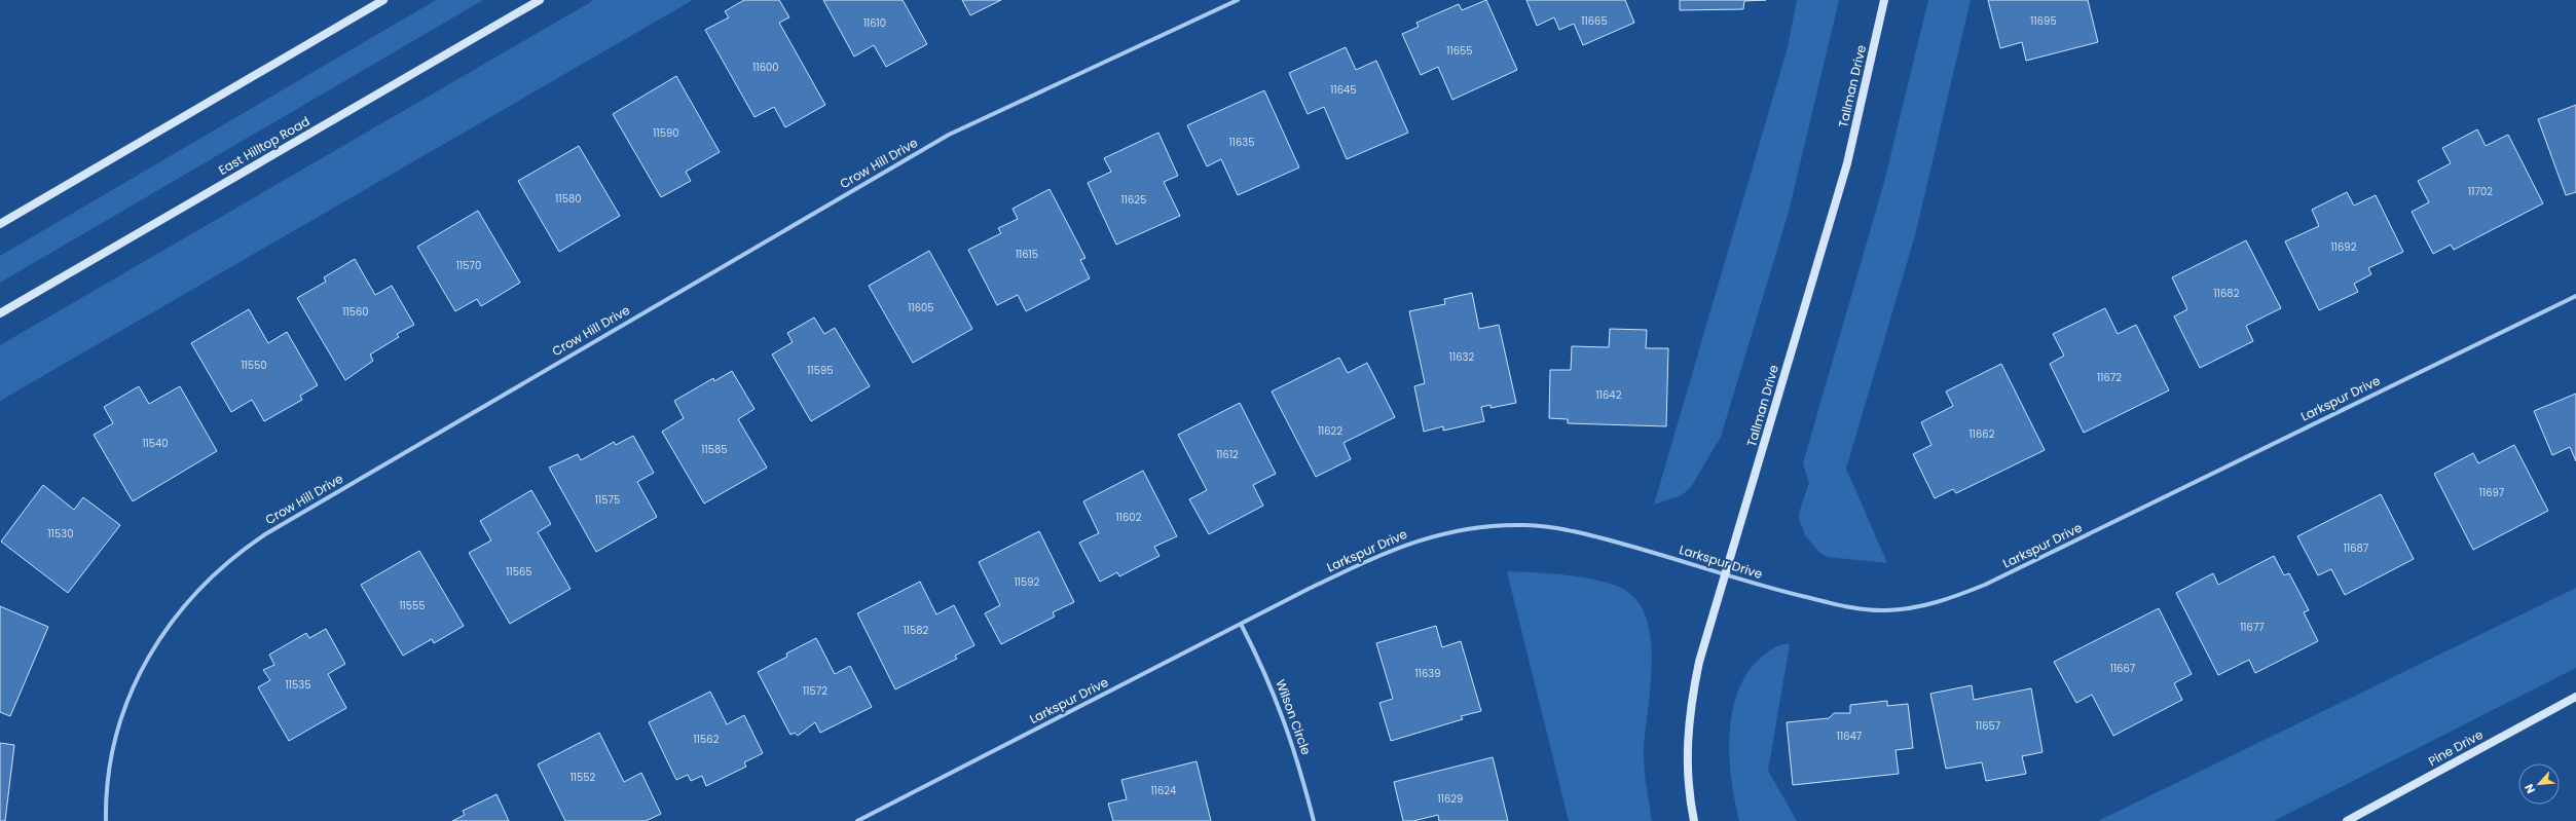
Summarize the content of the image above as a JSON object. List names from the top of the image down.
{
  "streets": {
    "street": [
      "Tallman Drive",
      "East Hilltop Road",
      "Crow Hill Drive",
      "Larkspur Drive",
      "Wilson Circle",
      "Pine Drive"
    ]
  },
  "crossings": [
    ["Tallman Drive", "Larkspur Drive"],
    ["Larkspur Drive", "Wilson Circle"]
  ],
  "house_numbers": [
    "11665",
    "11695",
    "11610",
    "11655",
    "11600",
    "11645",
    "11590",
    "11635",
    "11702",
    "11580",
    "11625",
    "11692",
    "11615",
    "11570",
    "11682",
    "11605",
    "11560",
    "11632",
    "11550",
    "11595",
    "11672",
    "11642",
    "11622",
    "11662",
    "11540",
    "11585",
    "11612",
    "11697",
    "11575",
    "11602",
    "11530",
    "11687",
    "11565",
    "11592",
    "11555",
    "11677",
    "11582",
    "11667",
    "11639",
    "11535",
    "11572",
    "11657",
    "11647",
    "11562",
    "11552",
    "11624",
    "11629"
  ],
  "north": "bottom left"
}
